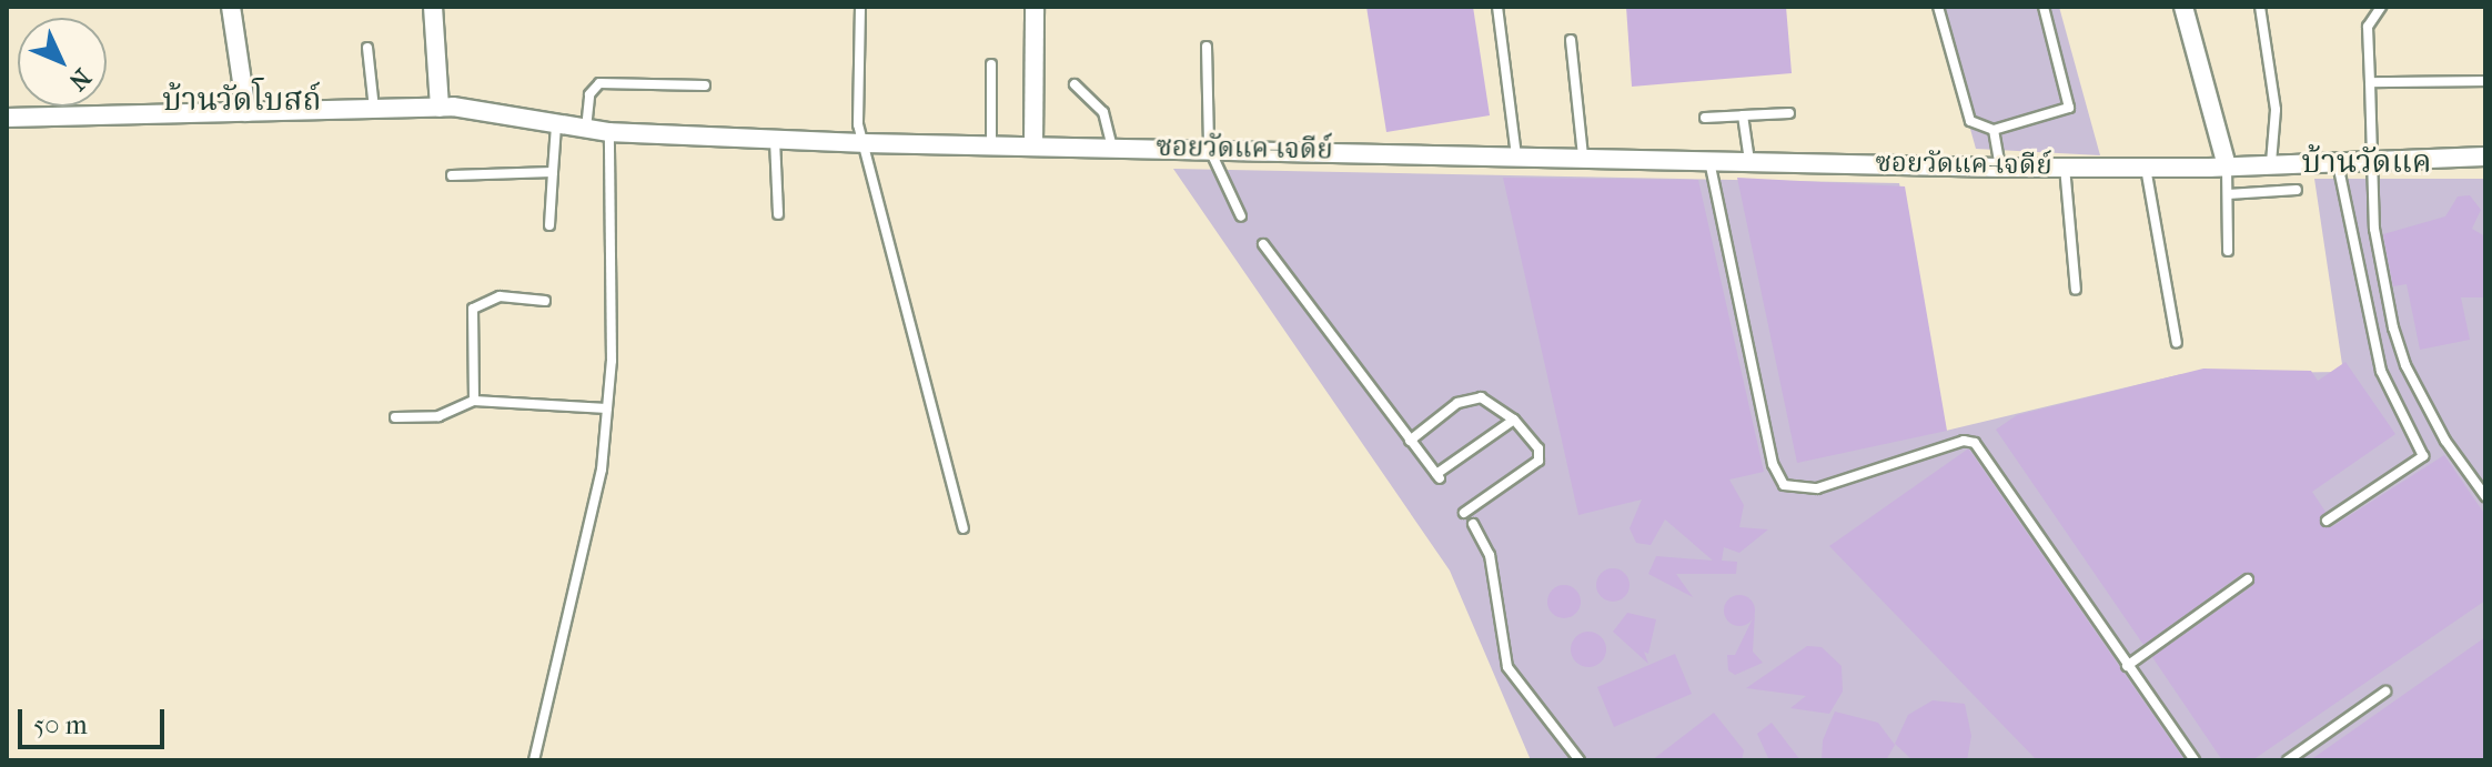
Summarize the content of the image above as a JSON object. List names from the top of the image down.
{
  "streets": {
    "street": ["ซอยวัดแค-เจดีย์"]
  },
  "districts": ["บ้านวัดโบสถ์", "บ้านวัดแค"],
  "scale_bar": "50 m",
  "north": "bottom right"
}
